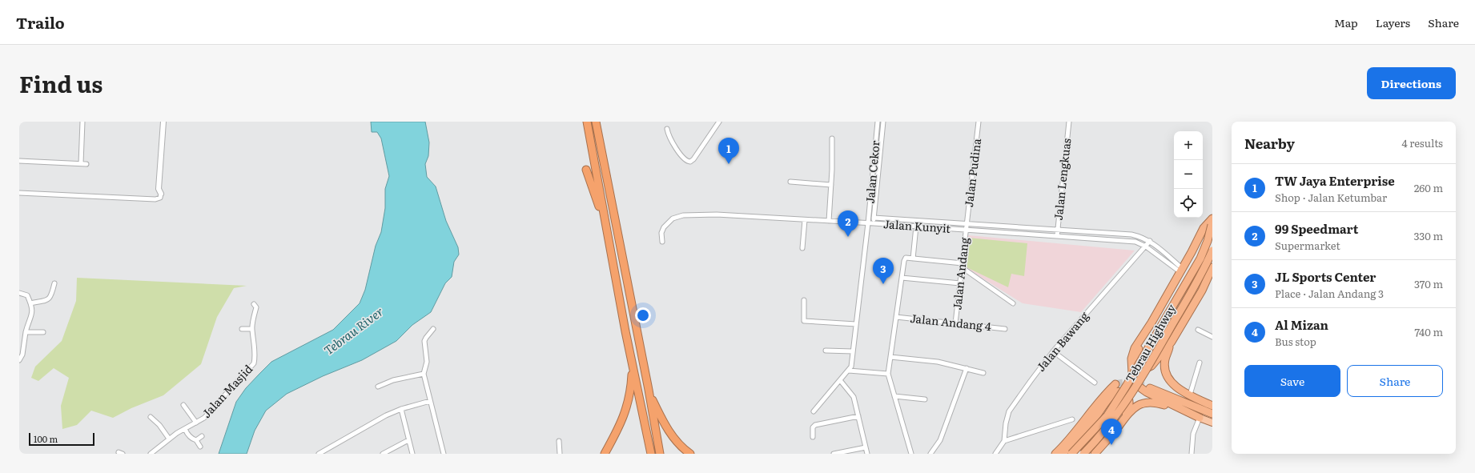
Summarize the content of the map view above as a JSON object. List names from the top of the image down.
{
  "streets": {
    "highway": ["Tebrau Highway"],
    "street": [
      "Jalan Cekor",
      "Jalan Pudina",
      "Jalan Lengkuas",
      "Jalan Kunyit",
      "Jalan Andang",
      "Jalan Andang 4",
      "Jalan Bawang",
      "Jalan Masjid"
    ]
  },
  "crossings": [
    ["Jalan Cekor", "Jalan Kunyit"],
    ["Jalan Pudina", "Jalan Kunyit"],
    ["Jalan Pudina", "Jalan Andang"],
    ["Jalan Lengkuas", "Jalan Kunyit"],
    ["Jalan Kunyit", "Jalan Andang"],
    ["Jalan Kunyit", "Jalan Bawang"],
    ["Jalan Andang", "Jalan Andang 4"]
  ],
  "water": ["Tebrau River"],
  "scale_bar": "100 m",
  "page": {
    "header": "Trailo",
    "nav": ["Map", "Layers", "Share"],
    "title": "Find us",
    "buttons": [
      "Directions",
      ["Save", "Share"]
    ],
    "heading": ["Nearby", "4 results"],
    "map_buttons": ["+", "−"],
    "pins": [
      "1",
      "2",
      "3",
      "4"
    ],
    "list": [
      {
        "mark": "1",
        "name": "TW Jaya Enterprise",
        "note": "Shop · Jalan Ketumbar",
        "value": "260 m"
      },
      {
        "mark": "2",
        "name": "99 Speedmart",
        "note": "Supermarket",
        "value": "330 m"
      },
      {
        "mark": "3",
        "name": "JL Sports Center",
        "note": "Place · Jalan Andang 3",
        "value": "370 m"
      },
      {
        "mark": "4",
        "name": "Al Mizan",
        "note": "Bus stop",
        "value": "740 m"
      }
    ],
    "scale": "100 m"
  }
}
